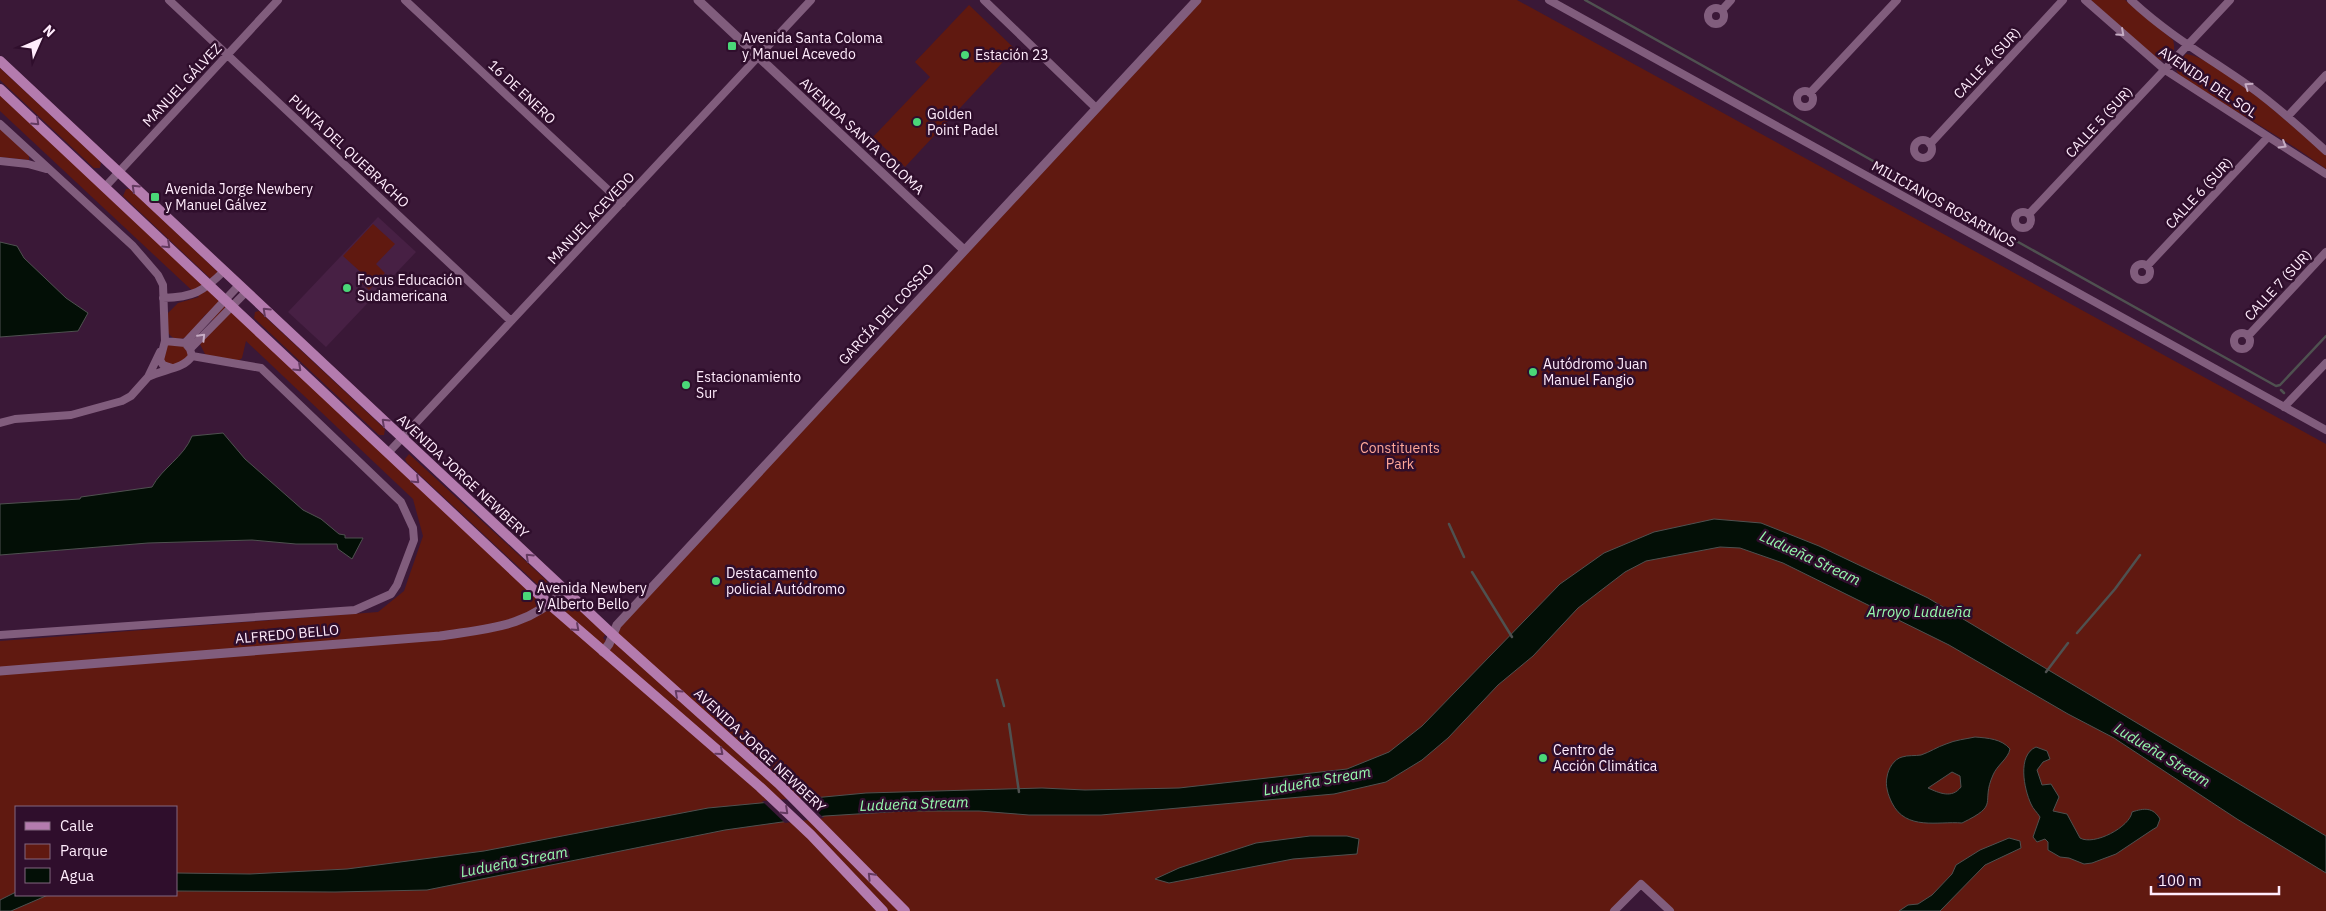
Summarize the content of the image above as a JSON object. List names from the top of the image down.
{
  "streets": {
    "main road": ["AVENIDA JORGE NEWBERY"],
    "street": [
      "CALLE 4 (SUR)",
      "AVENIDA DEL SOL",
      "MANUEL GÁLVEZ",
      "16 DE ENERO",
      "CALLE 5 (SUR)",
      "AVENIDA SANTA COLOMA",
      "PUNTA DEL QUEBRACHO",
      "CALLE 6 (SUR)",
      "MILICIANOS ROSARINOS",
      "MANUEL ACEVEDO",
      "CALLE 7 (SUR)",
      "GARCÍA DEL COSSIO",
      "ALFREDO BELLO"
    ]
  },
  "crossings": [
    ["AVENIDA DEL SOL", "CALLE 5 (SUR)"],
    ["AVENIDA DEL SOL", "CALLE 6 (SUR)"],
    ["MANUEL GÁLVEZ", "PUNTA DEL QUEBRACHO"],
    ["MANUEL GÁLVEZ", "AVENIDA JORGE NEWBERY"],
    ["16 DE ENERO", "MANUEL ACEVEDO"],
    ["AVENIDA SANTA COLOMA", "MANUEL ACEVEDO"],
    ["AVENIDA SANTA COLOMA", "GARCÍA DEL COSSIO"],
    ["PUNTA DEL QUEBRACHO", "MANUEL ACEVEDO"],
    ["MANUEL ACEVEDO", "AVENIDA JORGE NEWBERY"],
    ["GARCÍA DEL COSSIO", "AVENIDA JORGE NEWBERY"],
    ["AVENIDA JORGE NEWBERY", "ALFREDO BELLO"]
  ],
  "water": ["Ludueña Stream", "Arroyo Ludueña"],
  "parks": ["Constituents Park"],
  "places": {
    "transit": ["Avenida Santa Coloma y Manuel Acevedo", "Avenida Jorge Newbery y Manuel Gálvez", "Avenida Newbery y Alberto Bello"],
    "other": [
      "Estación 23",
      "Golden Point Padel",
      "Focus Educación Sudamericana",
      "Autódromo Juan Manuel Fangio",
      "Estacionamiento Sur",
      "Destacamento policial Autódromo",
      "Centro de Acción Climática"
    ]
  },
  "legend": ["Calle", "Parque", "Agua"],
  "scale_bar": "100 m",
  "north": "top right"
}
